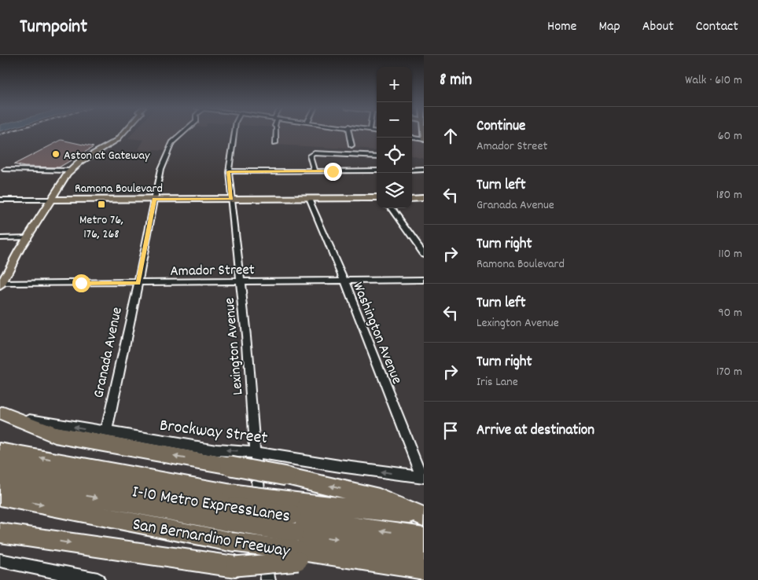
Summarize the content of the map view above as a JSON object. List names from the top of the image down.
{
  "streets": {
    "highway": ["I-10 Metro ExpressLanes", "San Bernardino Freeway"],
    "main road": ["Ramona Boulevard"],
    "street": [
      "Amador Street",
      "Washington Avenue",
      "Lexington Avenue",
      "Granada Avenue",
      "Brockway Street"
    ]
  },
  "crossings": [
    ["Ramona Boulevard", "Washington Avenue"],
    ["Ramona Boulevard", "Lexington Avenue"],
    ["Ramona Boulevard", "Granada Avenue"],
    ["Amador Street", "Washington Avenue"],
    ["Amador Street", "Lexington Avenue"],
    ["Amador Street", "Granada Avenue"],
    ["Washington Avenue", "Brockway Street"],
    ["Lexington Avenue", "Brockway Street"],
    ["Granada Avenue", "Brockway Street"],
    ["I-10 Metro ExpressLanes", "San Bernardino Freeway"]
  ],
  "one_way": ["Brockway Street"],
  "places": {
    "other": ["Aston at Gateway"],
    "transit": ["Metro 76, 176, 268"]
  },
  "page": {
    "header": "Turnpoint",
    "nav": [
      "Home",
      "Map",
      "About",
      "Contact"
    ],
    "heading": ["8 min", "Walk · 610 m"],
    "map_buttons": ["+", "−"],
    "list": [
      ["Continue", "Amador Street", "60 m"],
      ["Turn left", "Granada Avenue", "180 m"],
      ["Turn right", "Ramona Boulevard", "110 m"],
      ["Turn left", "Lexington Avenue", "90 m"],
      ["Turn right", "Iris Lane", "170 m"],
      "Arrive at destination"
    ]
  }
}
